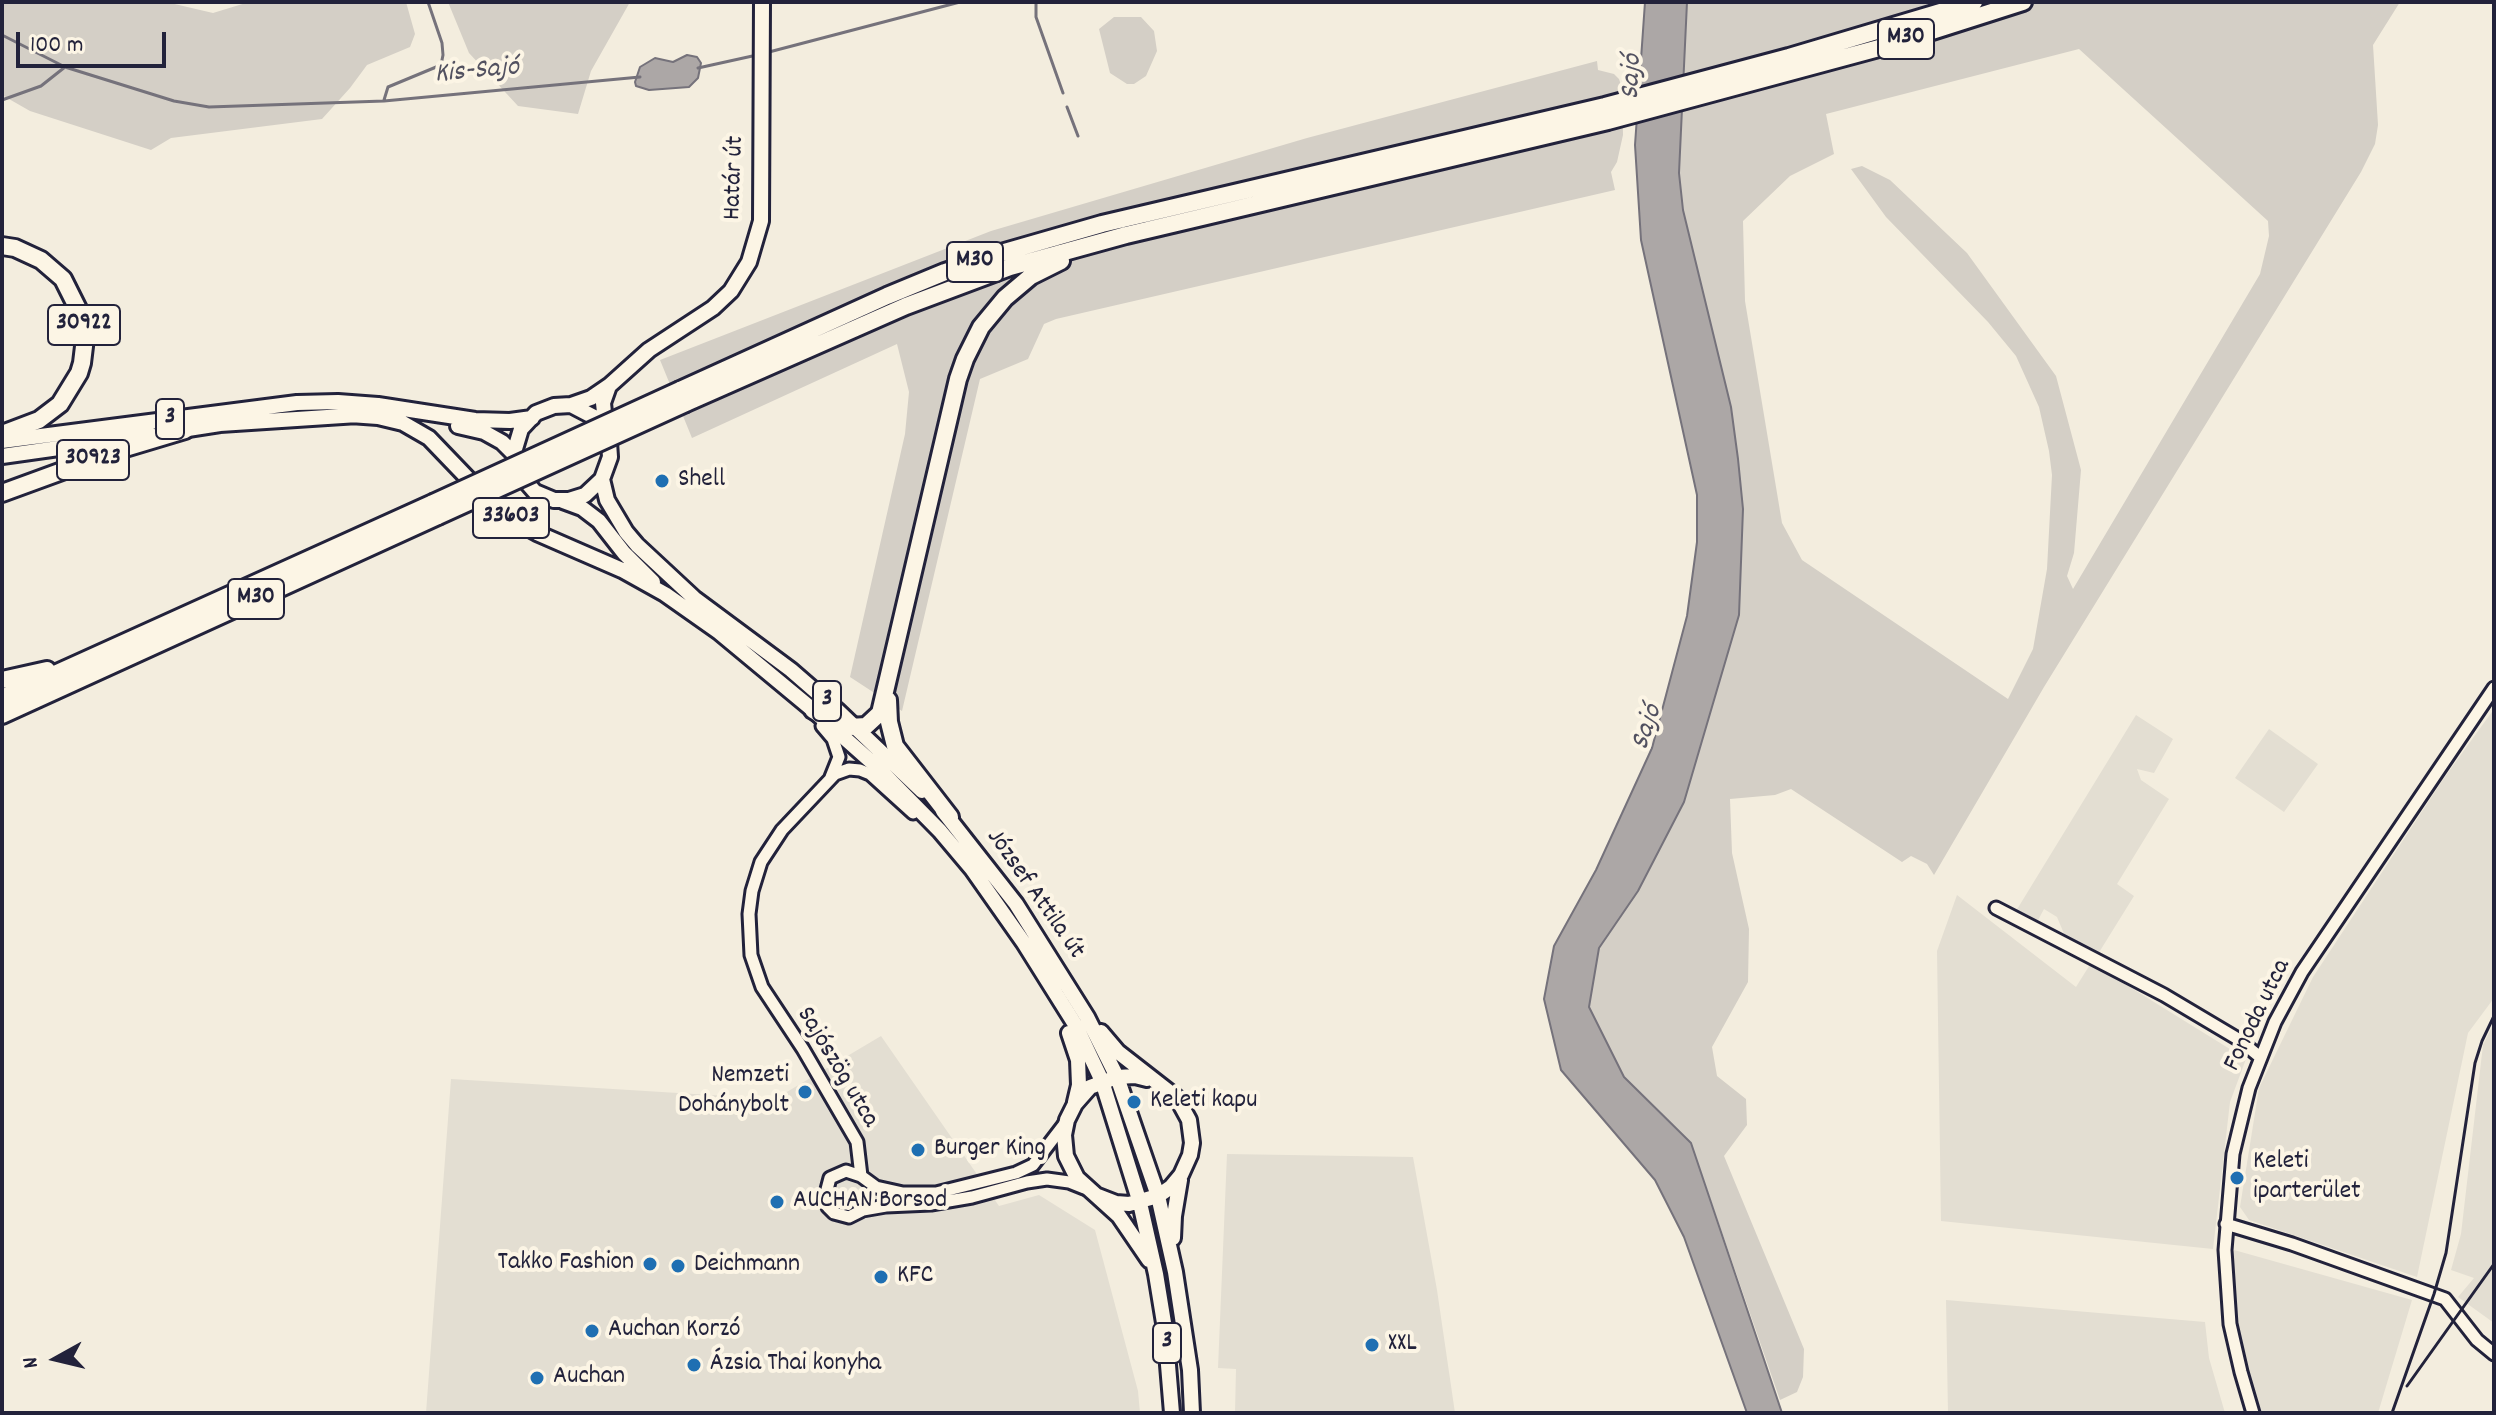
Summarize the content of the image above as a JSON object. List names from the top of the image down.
{
  "streets": {
    "highway": ["M30", "30922", "30923"],
    "main road": [
      "Határ út",
      "3",
      "33603",
      "József Attila út"
    ],
    "street": ["Fonoda utca", "Sajószög utca"]
  },
  "crossings": [
    ["Határ út", "3"],
    ["Határ út", "József Attila út"],
    ["3", "30923"],
    ["3", "33603"],
    ["3", "József Attila út"],
    ["33603", "József Attila út"]
  ],
  "water": ["Kis-Sajó", "Sajó"],
  "places": [
    "Shell",
    "Nemzeti Dohánybolt",
    "Keleti kapu",
    "Burger King",
    "Keleti iparterület",
    "AUCHAN Borsod",
    "Takko Fashion",
    "Deichmann",
    "KFC",
    "Auchan Korzó",
    "XXL",
    "Ázsia Thai konyha",
    "Auchan"
  ],
  "scale_bar": "100 m",
  "north": "left"
}
